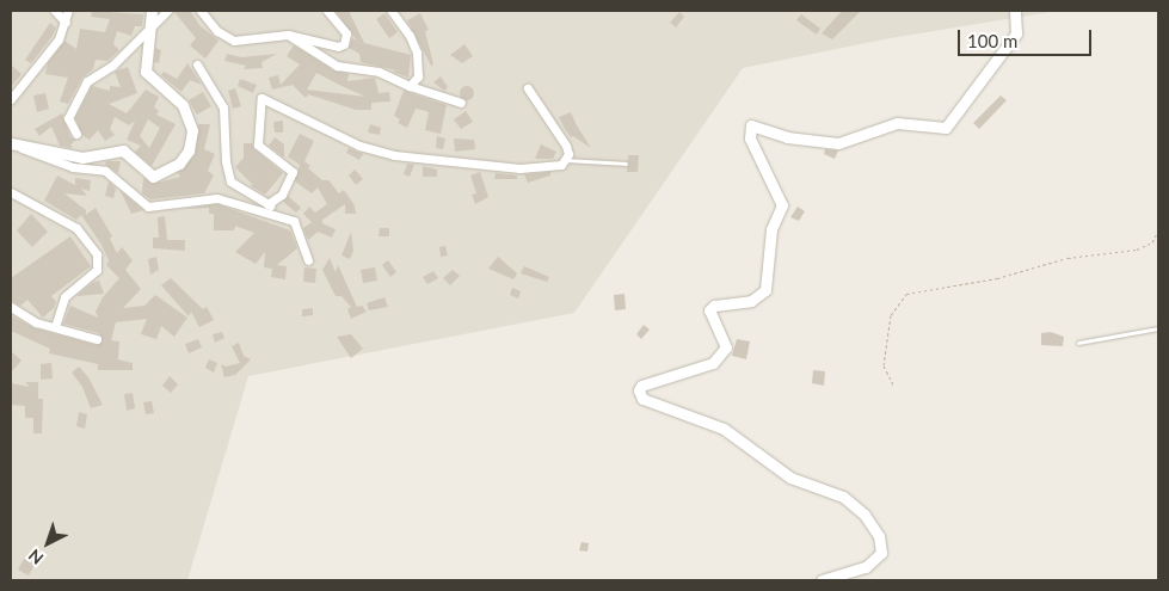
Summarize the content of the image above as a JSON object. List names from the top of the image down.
{
  "scale_bar": "100 m",
  "north": "bottom left"
}
